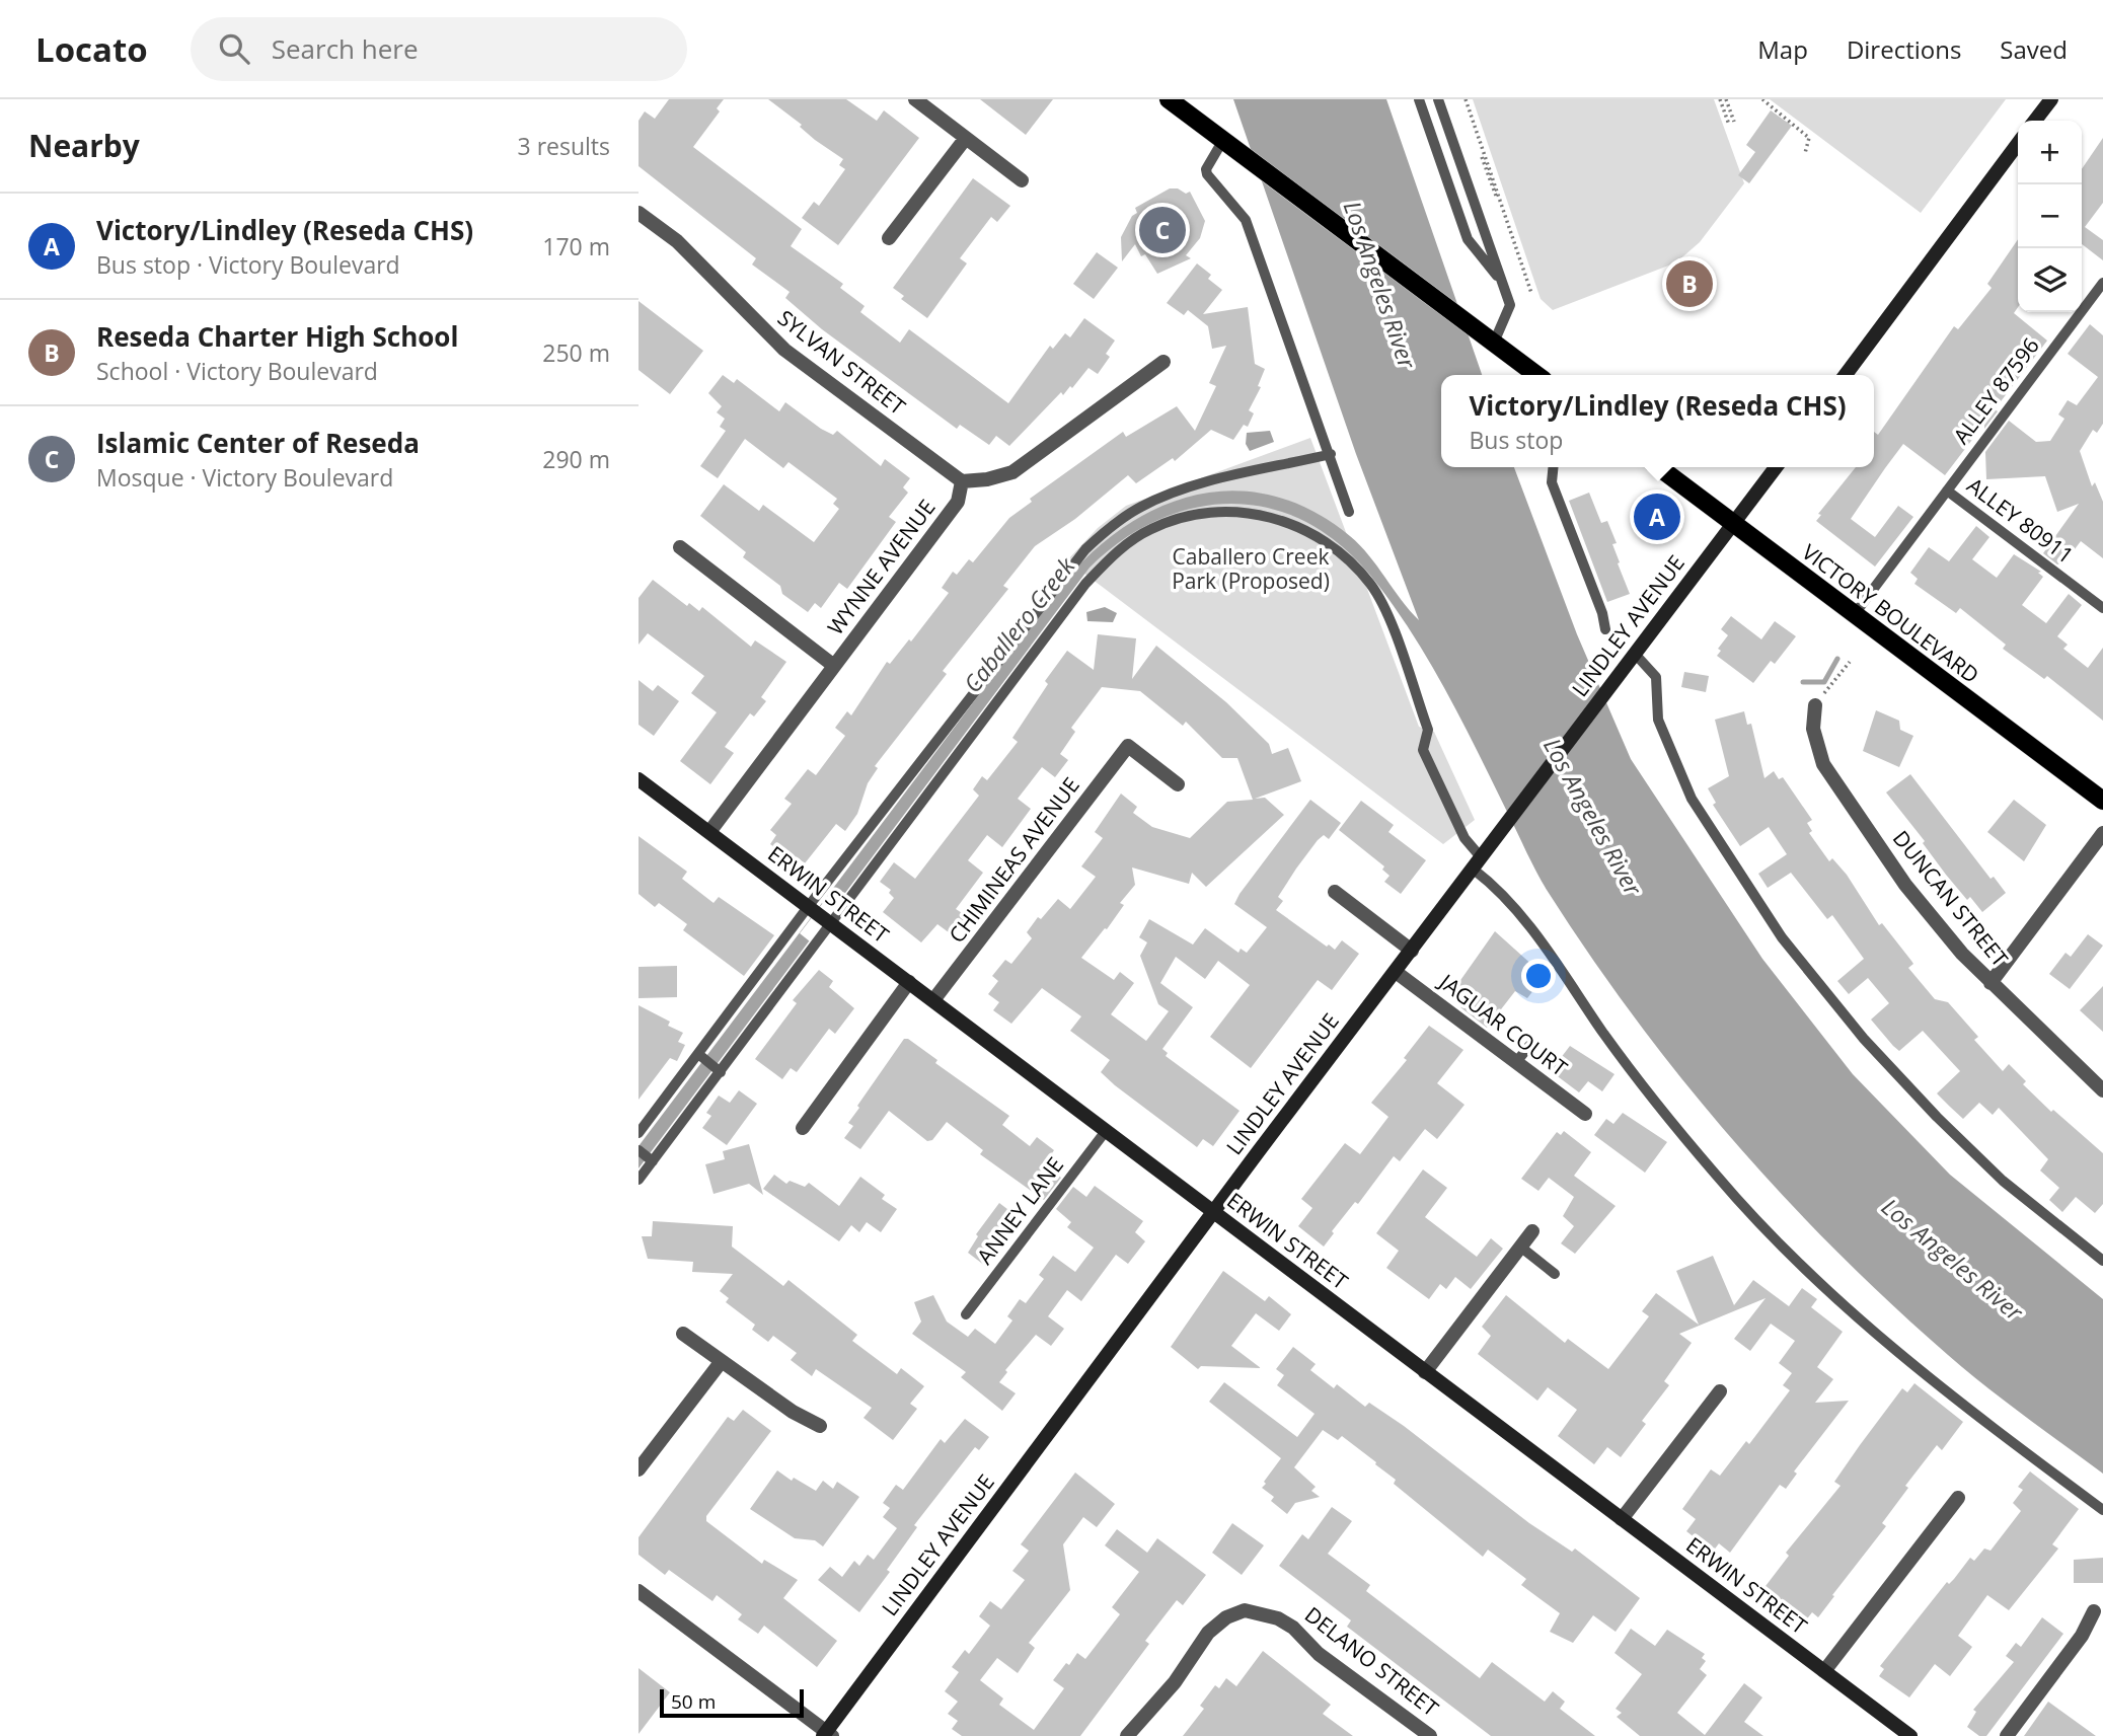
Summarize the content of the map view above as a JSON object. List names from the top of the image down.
{
  "streets": {
    "main road": ["VICTORY BOULEVARD", "LINDLEY AVENUE", "ERWIN STREET"],
    "street": [
      "SYLVAN STREET",
      "WYNNE AVENUE",
      "CHIMINEAS AVENUE",
      "DUNCAN STREET",
      "JAGUAR COURT",
      "DELANO STREET"
    ],
    "lane": ["ALLEY 87596", "ALLEY 80911", "ANNEY LANE"]
  },
  "crossings": [
    ["SYLVAN STREET", "WYNNE AVENUE"],
    ["ALLEY 87596", "ALLEY 80911"],
    ["ALLEY 87596", "VICTORY BOULEVARD"],
    ["WYNNE AVENUE", "ERWIN STREET"],
    ["VICTORY BOULEVARD", "LINDLEY AVENUE"],
    ["LINDLEY AVENUE", "ERWIN STREET"],
    ["LINDLEY AVENUE", "JAGUAR COURT"],
    ["CHIMINEAS AVENUE", "ERWIN STREET"],
    ["ERWIN STREET", "ANNEY LANE"]
  ],
  "water": ["Los Angeles River", "Caballero Creek"],
  "parks": ["Caballero Creek Park (Proposed)"],
  "scale_bar": "50 m",
  "page": {
    "header": "Locato",
    "search": "Search here",
    "nav": ["Map", "Directions", "Saved"],
    "heading": ["Nearby", "3 results"],
    "map_buttons": ["+", "−"],
    "list": [
      {
        "mark": "A",
        "name": "Victory/Lindley (Reseda CHS)",
        "note": "Bus stop · Victory Boulevard",
        "value": "170 m"
      },
      {
        "mark": "B",
        "name": "Reseda Charter High School",
        "note": "School · Victory Boulevard",
        "value": "250 m"
      },
      {
        "mark": "C",
        "name": "Islamic Center of Reseda",
        "note": "Mosque · Victory Boulevard",
        "value": "290 m"
      }
    ],
    "pins": ["C", "B", "A"],
    "popup": ["Victory/Lindley (Reseda CHS)", "Bus stop"],
    "scale": "50 m"
  }
}
